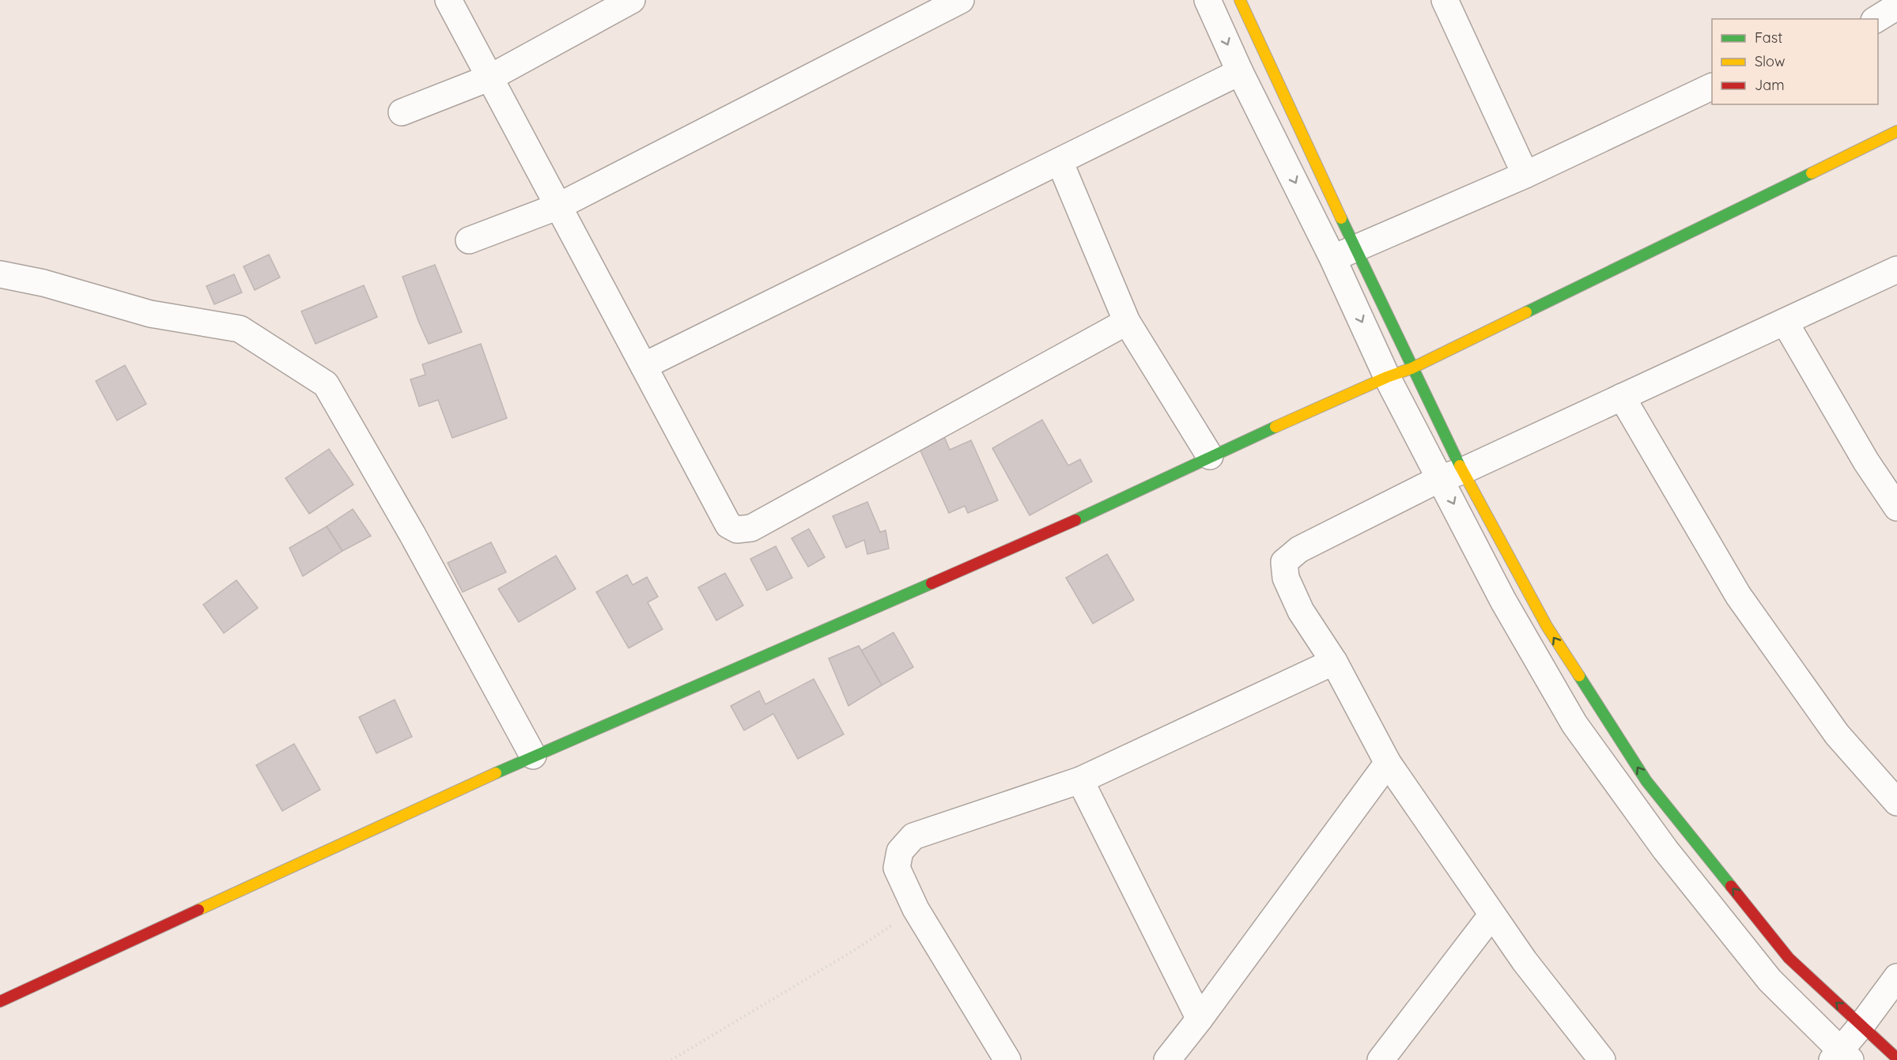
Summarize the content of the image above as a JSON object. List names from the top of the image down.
{
  "legend": ["Fast", "Slow", "Jam"]
}
